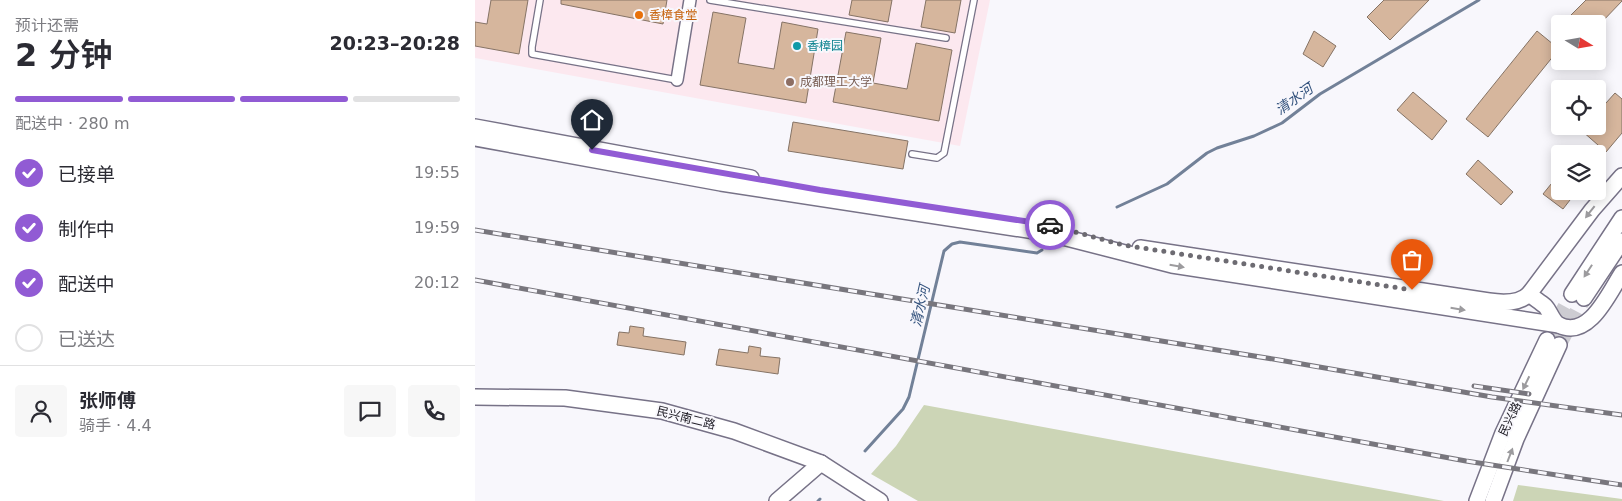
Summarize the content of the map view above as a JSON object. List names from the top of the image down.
{
  "streets": {
    "street": ["民兴南二路", "民兴路"]
  },
  "water": ["清水河"],
  "places": ["香樟食堂", "香樟园", "成都理工大学"],
  "north": "right",
  "page": {
    "heading": ["2 分钟", "预计还需", "20:23–20:28"],
    "panel": ["张师傅", "骑手 · 4.4"],
    "bar": "配送中 · 280 m",
    "list": [
      ["已接单", "19:55"],
      ["制作中", "19:59"],
      ["配送中", "20:12"],
      "已送达"
    ]
  }
}
